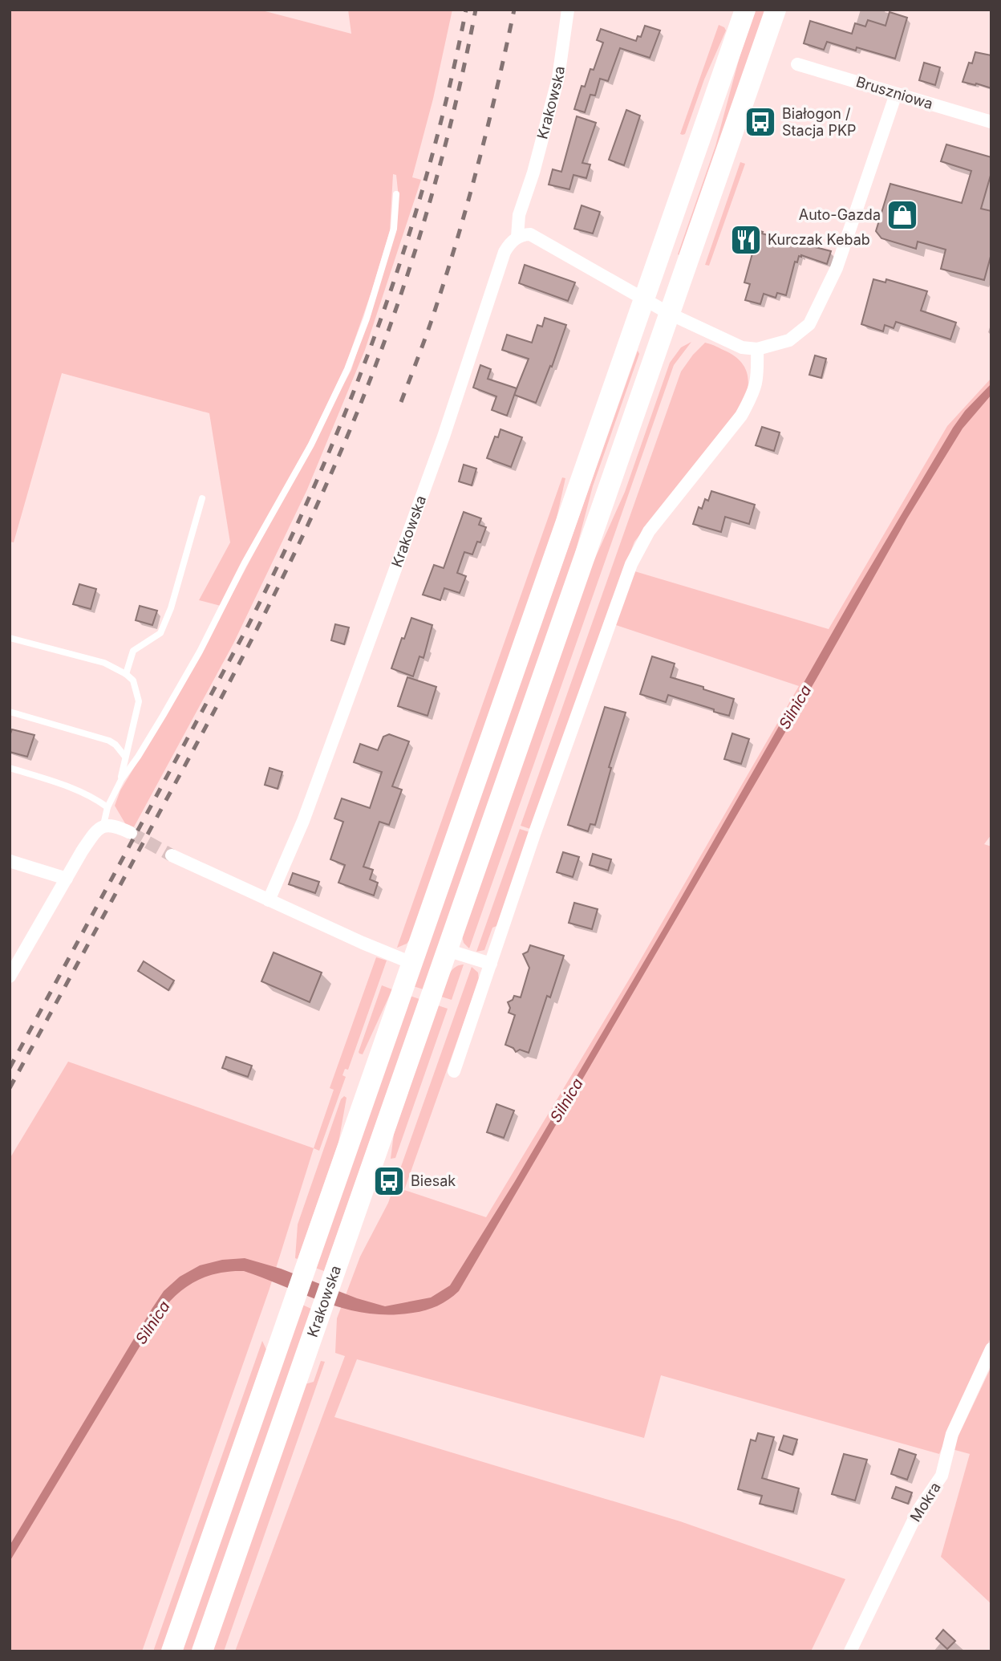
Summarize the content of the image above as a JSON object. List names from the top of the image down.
{
  "streets": {
    "main road": ["Krakowska"],
    "street": ["Bruszniowa", "Mokra"]
  },
  "water": ["Silnica"],
  "places": {
    "bus stop": ["Białogon / Stacja PKP", "Biesak"],
    "shop": ["Auto-Gazda"],
    "restaurant": ["Kurczak Kebab"]
  }
}
